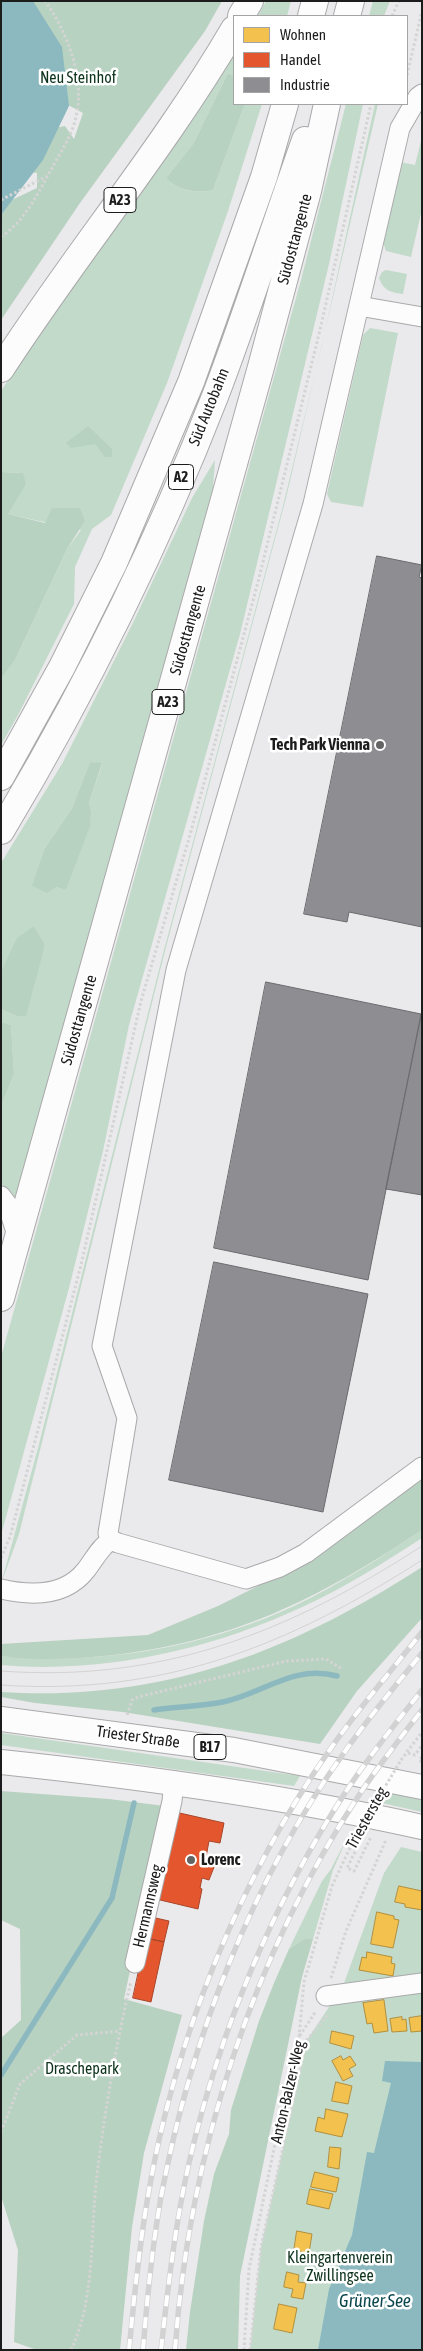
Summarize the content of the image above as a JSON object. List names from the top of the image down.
{
  "streets": {
    "highway": [
      "A23",
      "Südosttangente",
      "Süd Autobahn",
      "A2"
    ],
    "main road": ["Triester Straße", "B17"],
    "lane": ["Hermannsweg"],
    "path": ["Triestersteg", "Anton-Balzer-Weg"]
  },
  "crossings": [
    ["Triestersteg", "Anton-Balzer-Weg"]
  ],
  "water": ["Grüner See"],
  "parks": ["Neu Steinhof", "Draschepark", "Kleingartenverein Zwillingsee"],
  "places": ["Tech Park Vienna", "Lorenc"],
  "legend": ["Wohnen", "Handel", "Industrie"]
}
